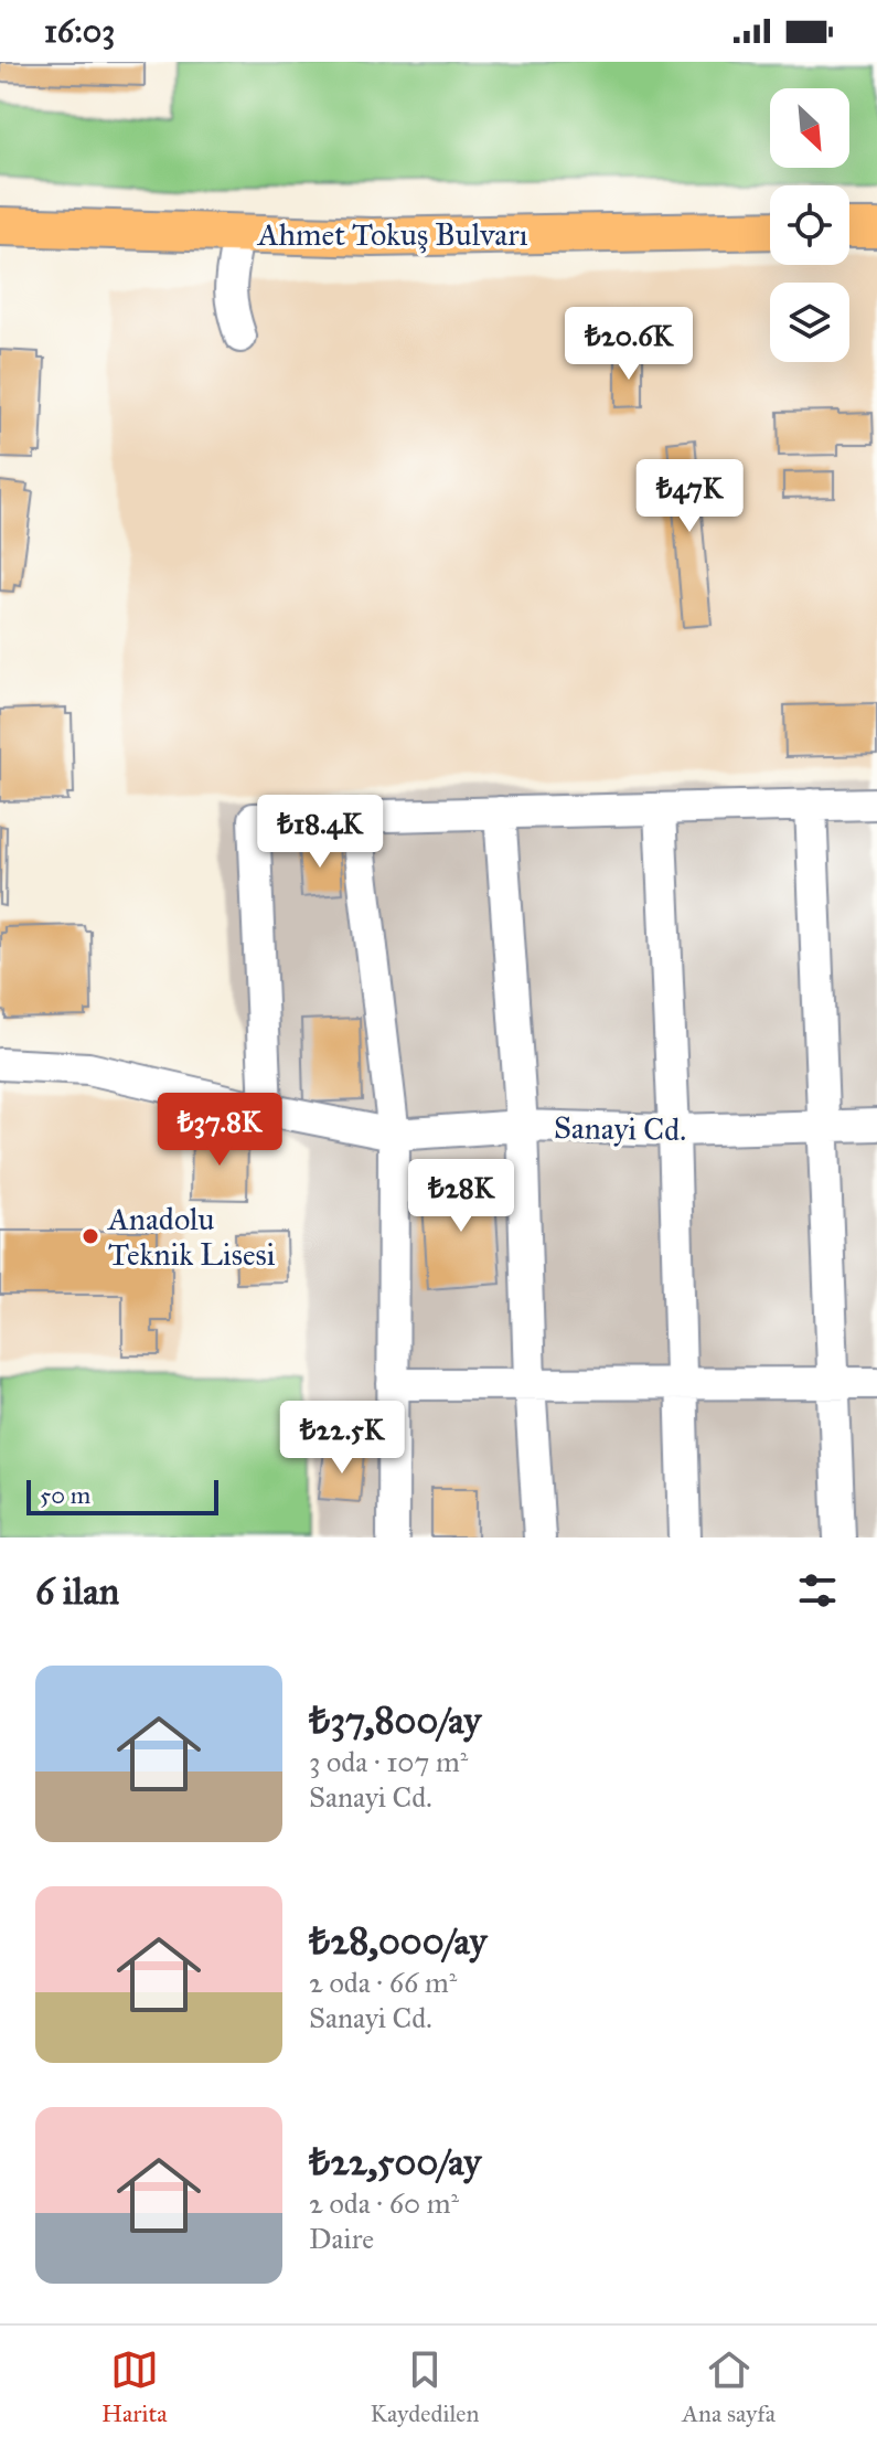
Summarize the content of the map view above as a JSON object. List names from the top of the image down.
{
  "streets": {
    "main road": ["Ahmet Tokuş Bulvarı"],
    "street": ["Sanayi Cd."]
  },
  "places": ["Anadolu Teknik Lisesi"],
  "scale_bar": "50 m",
  "north": "bottom right",
  "page": {
    "status": "16:03",
    "price": [
      "₺20.6K",
      "₺47K",
      "₺18.4K",
      "₺37.8K",
      "₺28K",
      "₺22.5K"
    ],
    "scale": "50 m",
    "heading": "6 ilan",
    "list": [
      {
        "name": "₺37,800/ay",
        "note": "3 oda · 107 m² · Sanayi Cd."
      },
      {
        "name": "₺28,000/ay",
        "note": "2 oda · 66 m² · Sanayi Cd."
      },
      {
        "name": "₺22,500/ay",
        "note": "2 oda · 60 m² · Daire"
      }
    ],
    "tabs": ["Harita", "Kaydedilen", "Ana sayfa"]
  }
}
